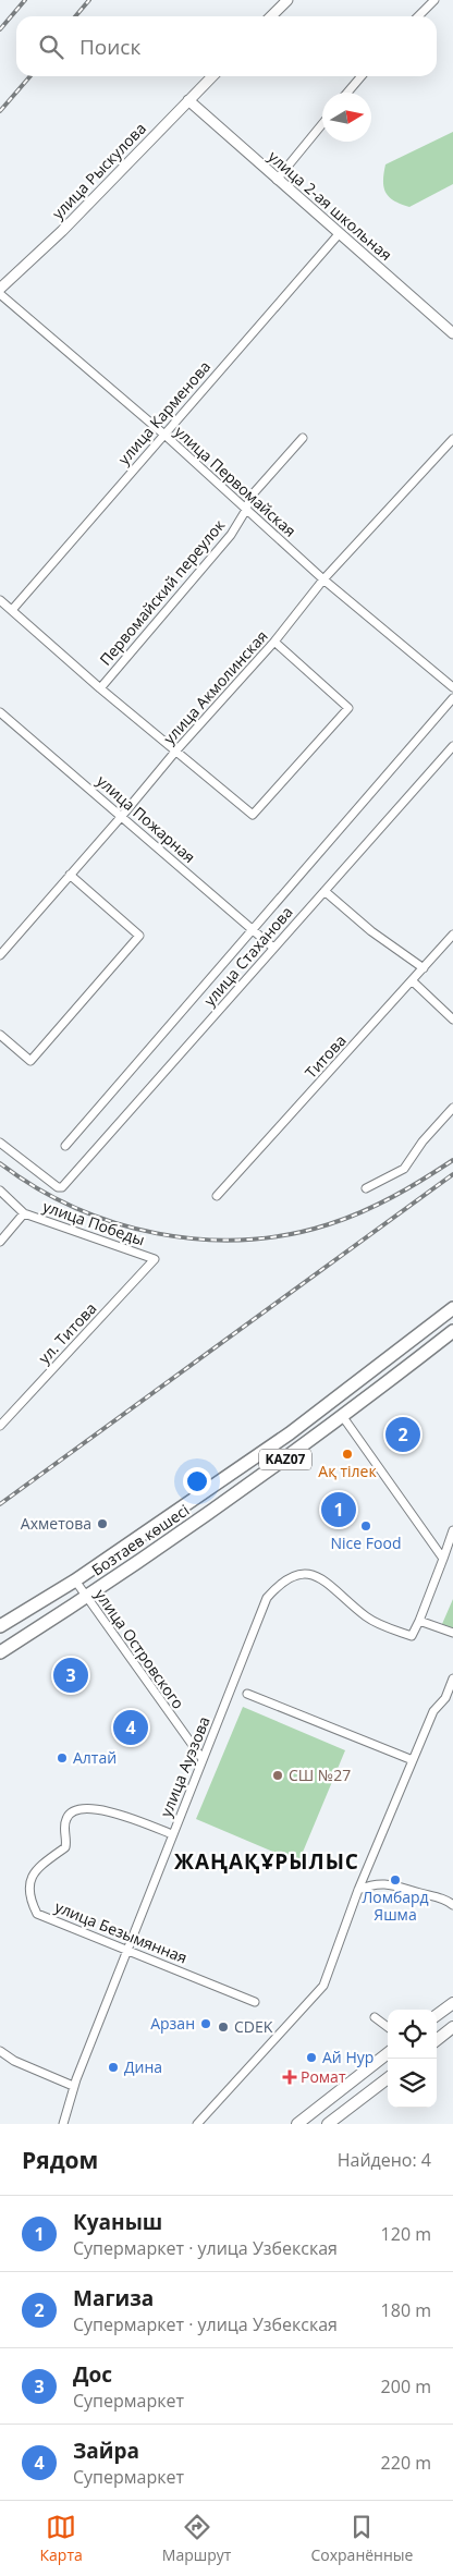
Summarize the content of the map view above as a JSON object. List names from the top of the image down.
{
  "streets": {
    "highway": ["KAZ07", "Бозтаев көшесі"],
    "street": [
      "улица Рыскулова",
      "улица 2-ая школьная",
      "улица Карменова",
      "улица Первомайская",
      "Первомайский переулок",
      "улица Акмолинская",
      "улица Пожарная",
      "улица Стаханова",
      "Титова",
      "улица Победы",
      "ул. Титова",
      "улица Островского",
      "улица Ауэзова",
      "улица Безымянная"
    ]
  },
  "crossings": [
    ["улица Рыскулова", "улица 2-ая школьная"],
    ["улица 2-ая школьная", "улица Карменова"],
    ["улица Карменова", "улица Первомайская"],
    ["улица Первомайская", "Первомайский переулок"],
    ["улица Первомайская", "улица Акмолинская"],
    ["улица Акмолинская", "улица Пожарная"],
    ["улица Пожарная", "улица Стаханова"],
    ["улица Стаханова", "улица Победы"],
    ["улица Победы", "ул. Титова"],
    ["Бозтаев көшесі", "улица Островского"],
    ["улица Островского", "улица Ауэзова"],
    ["улица Ауэзова", "улица Безымянная"]
  ],
  "districts": ["ЖАҢАҚҰРЫЛЫС"],
  "places": {
    "other": [
      "Ақ тілек",
      "Ахметова",
      "Nice Food",
      "Алтай",
      "СШ №27",
      "Ломбард Яшма",
      "Арзан",
      "CDEK",
      "Ай Нур",
      "Дина"
    ],
    "health": ["Ромат"]
  },
  "north": "right",
  "page": {
    "search": "Поиск",
    "pins": [
      "2",
      "1",
      "3",
      "4"
    ],
    "heading": ["Рядом", "Найдено: 4"],
    "list": [
      {
        "mark": "1",
        "name": "Куаныш",
        "note": "Супермаркет · улица Узбекская",
        "value": "120 m"
      },
      {
        "mark": "2",
        "name": "Магиза",
        "note": "Супермаркет · улица Узбекская",
        "value": "180 m"
      },
      {
        "mark": "3",
        "name": "Дос",
        "note": "Супермаркет",
        "value": "200 m"
      },
      {
        "mark": "4",
        "name": "Зайра",
        "note": "Супермаркет",
        "value": "220 m"
      }
    ],
    "nav": ["Карта", "Маршрут", "Сохранённые"]
  }
}
